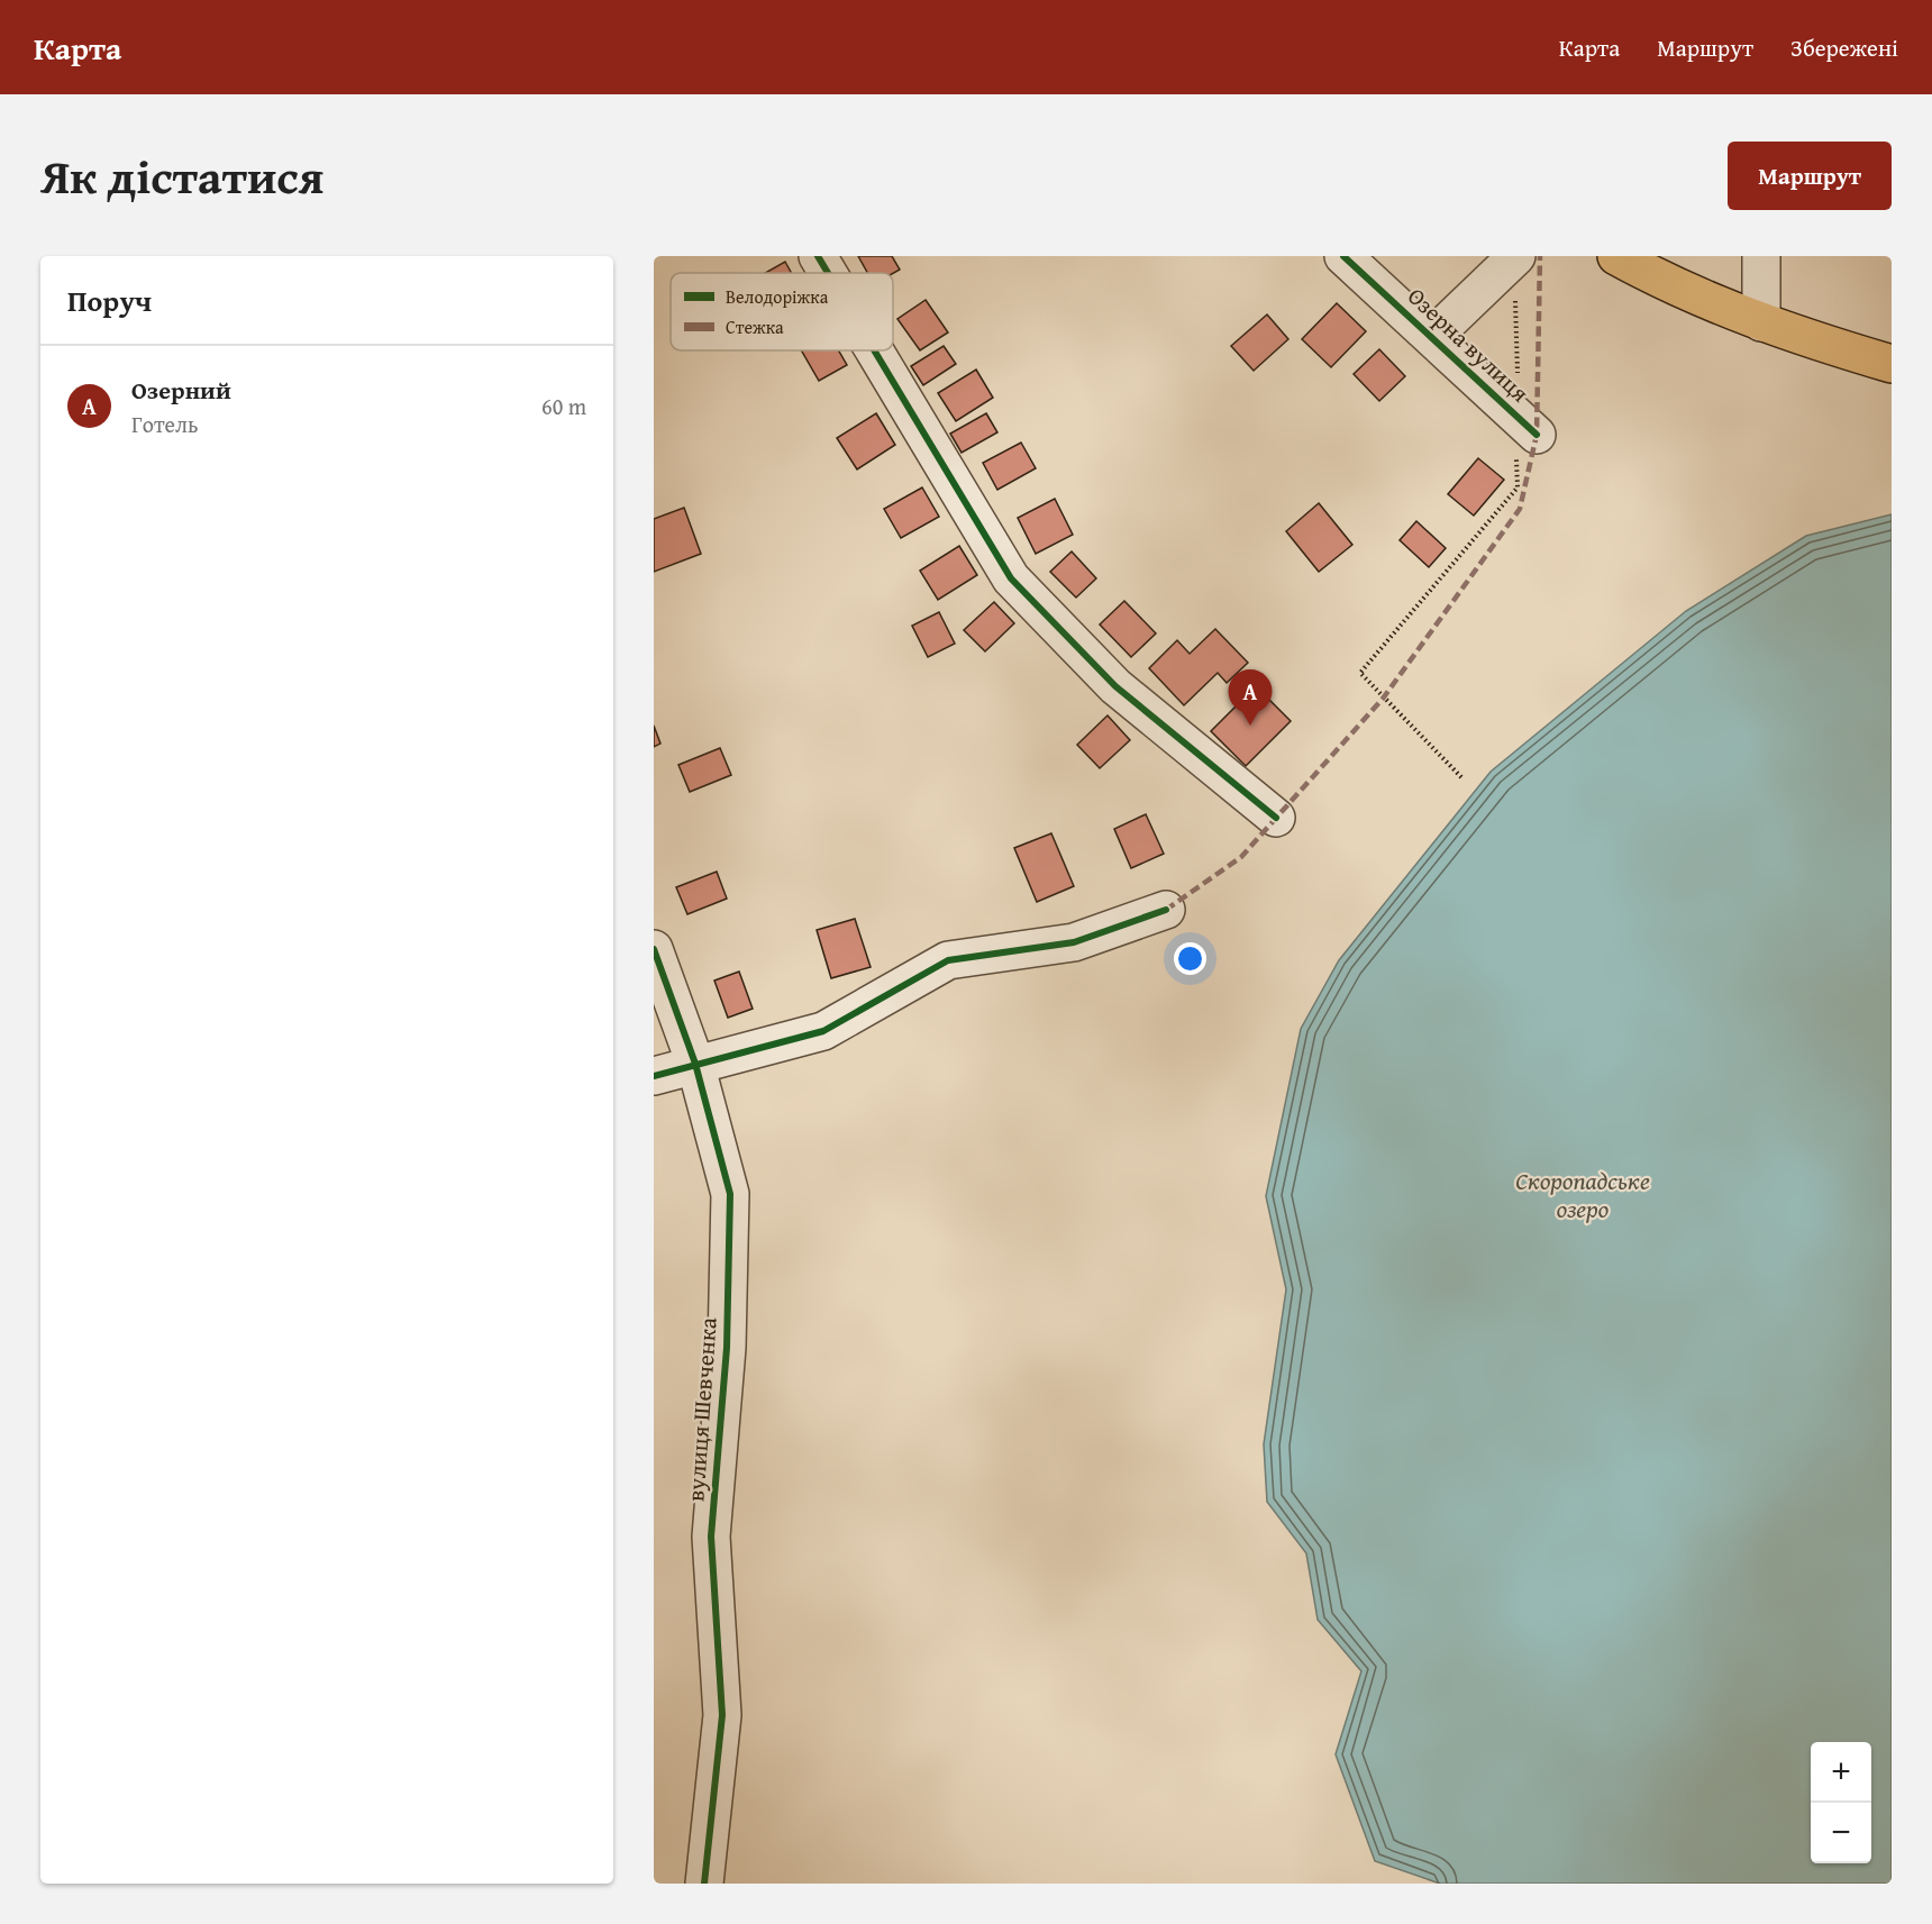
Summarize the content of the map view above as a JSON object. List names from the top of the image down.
{
  "streets": {
    "street": ["Озерна вулиця", "вулиця Шевченка"]
  },
  "water": ["Скоропадське озеро"],
  "legend": ["Велодоріжка", "Стежка"],
  "page": {
    "header": "Карта",
    "nav": ["Карта", "Маршрут", "Збережені"],
    "title": "Як дістатися",
    "buttons": "Маршрут",
    "heading": "Поруч",
    "list": [
      {
        "mark": "A",
        "name": "Озерний",
        "note": "Готель",
        "value": "60 m"
      }
    ],
    "pins": "A",
    "map_buttons": ["+", "−"]
  }
}
